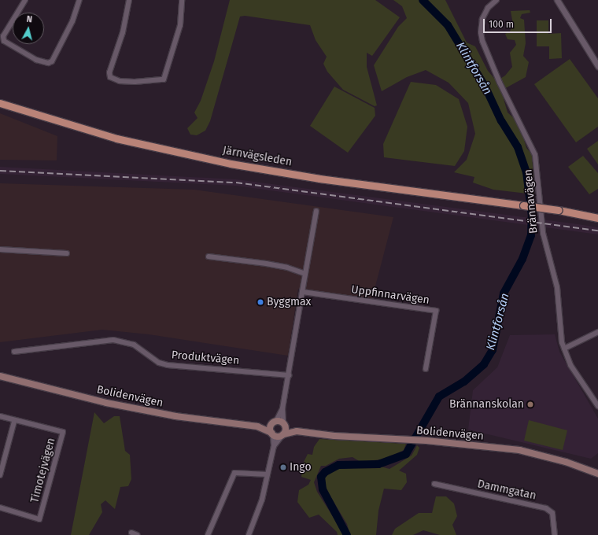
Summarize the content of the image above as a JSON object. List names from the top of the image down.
{
  "streets": {
    "main road": ["Järnvägsleden", "Bolidenvägen"],
    "street": [
      "Brännavägen",
      "Uppfinnarvägen",
      "Produktvägen",
      "Timotejvägen",
      "Dammgatan"
    ]
  },
  "water": ["Klintforsån"],
  "places": ["Byggmax", "Brännanskolan", "Ingo"],
  "scale_bar": "100 m",
  "north": "top"
}
